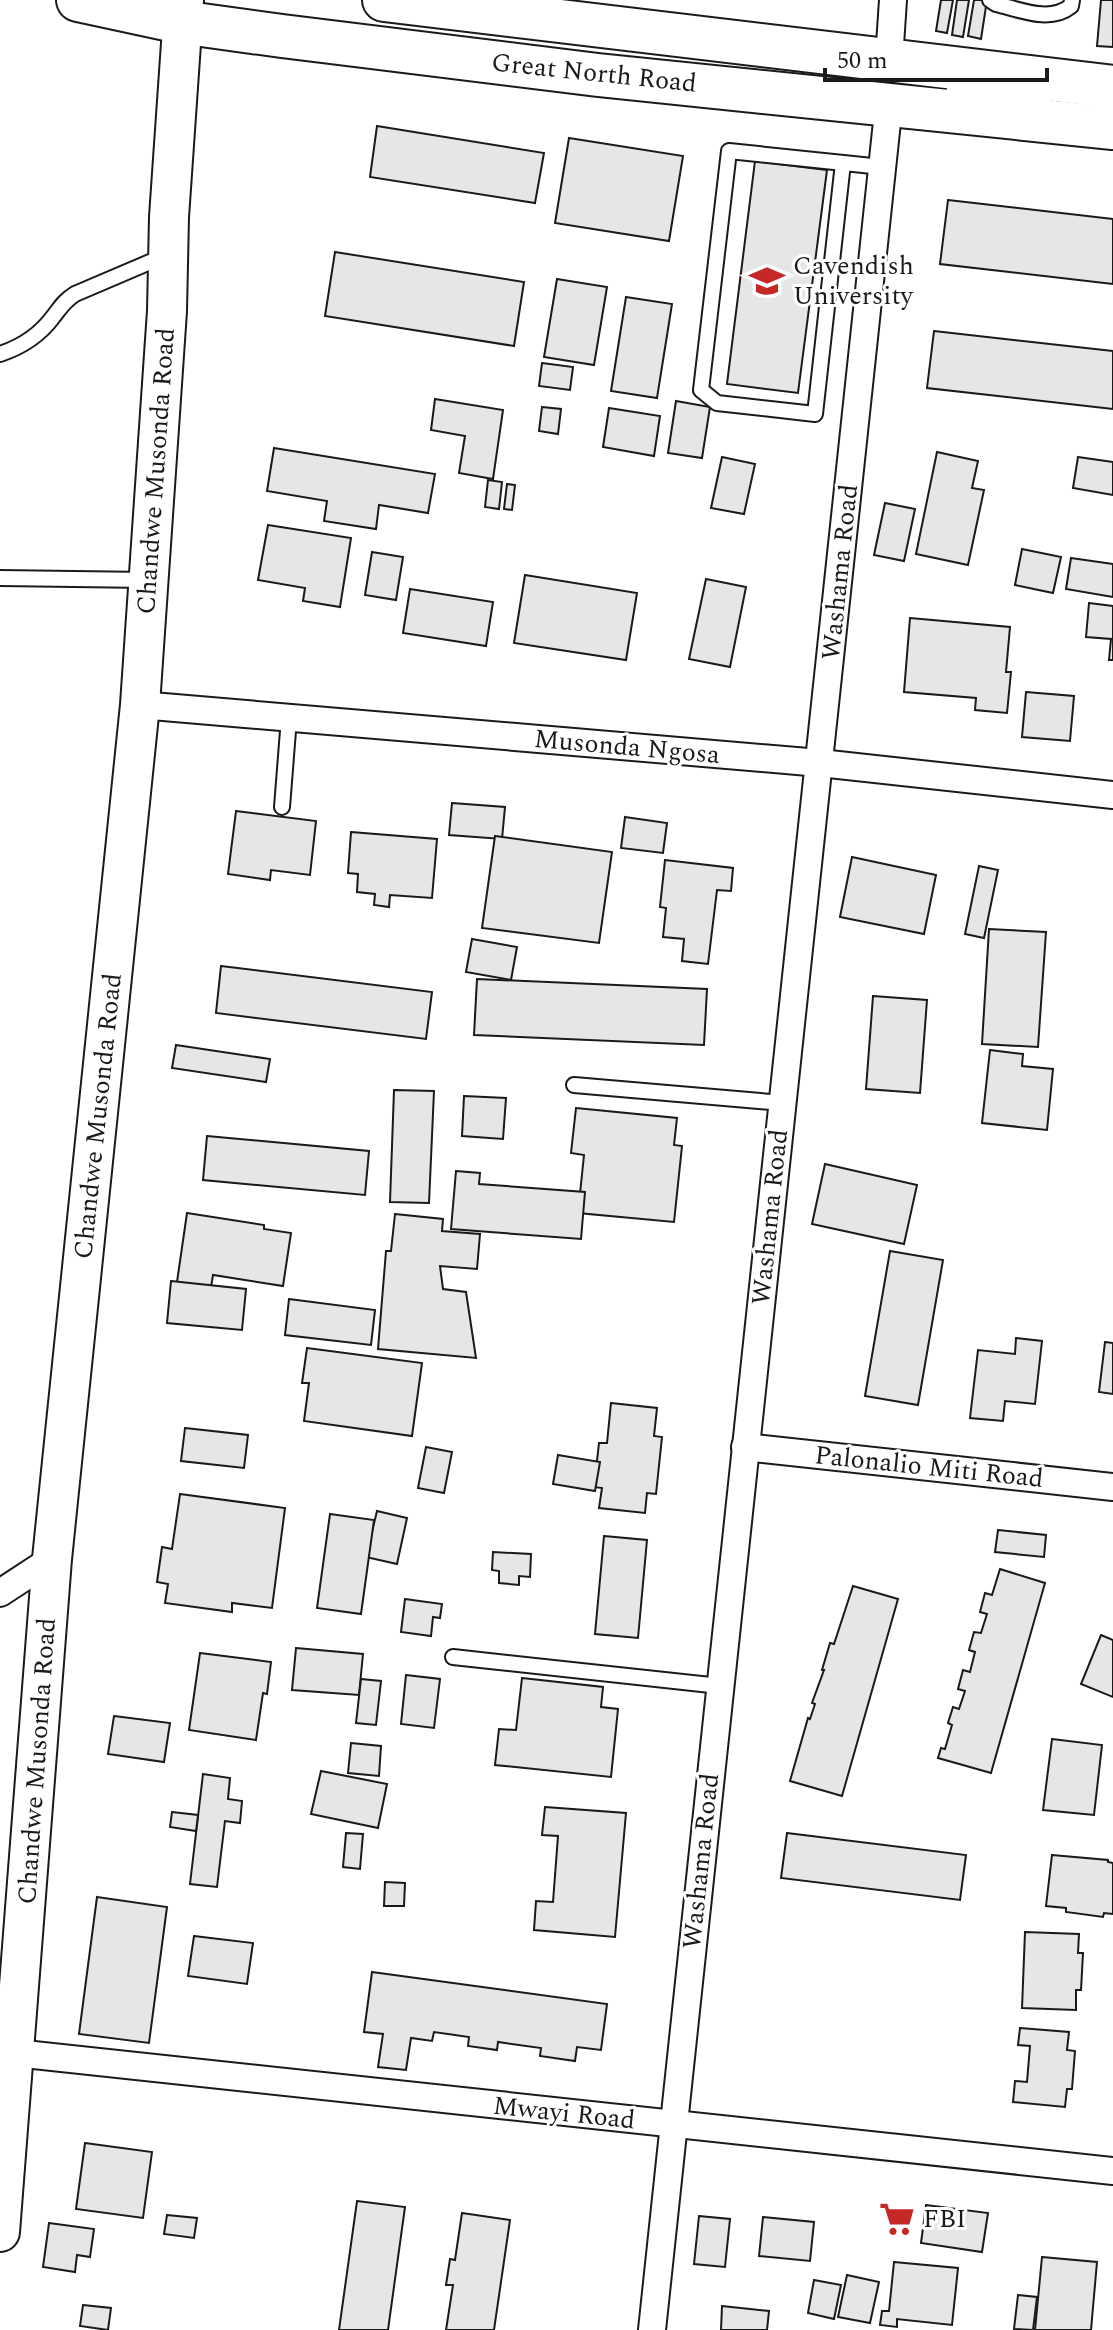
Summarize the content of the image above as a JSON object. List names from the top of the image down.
{
  "streets": {
    "main road": ["Great North Road"],
    "street": [
      "Chandwe Musonda Road",
      "Washama Road",
      "Musonda Ngosa",
      "Palonalio Miti Road",
      "Mwayi Road"
    ]
  },
  "crossings": [
    ["Great North Road", "Chandwe Musonda Road"],
    ["Great North Road", "Washama Road"],
    ["Chandwe Musonda Road", "Musonda Ngosa"],
    ["Chandwe Musonda Road", "Mwayi Road"],
    ["Washama Road", "Musonda Ngosa"],
    ["Washama Road", "Palonalio Miti Road"],
    ["Washama Road", "Mwayi Road"]
  ],
  "places": {
    "school or university": ["Cavendish University"],
    "supermarket": ["FBI"]
  },
  "scale_bar": "50 m"
}
